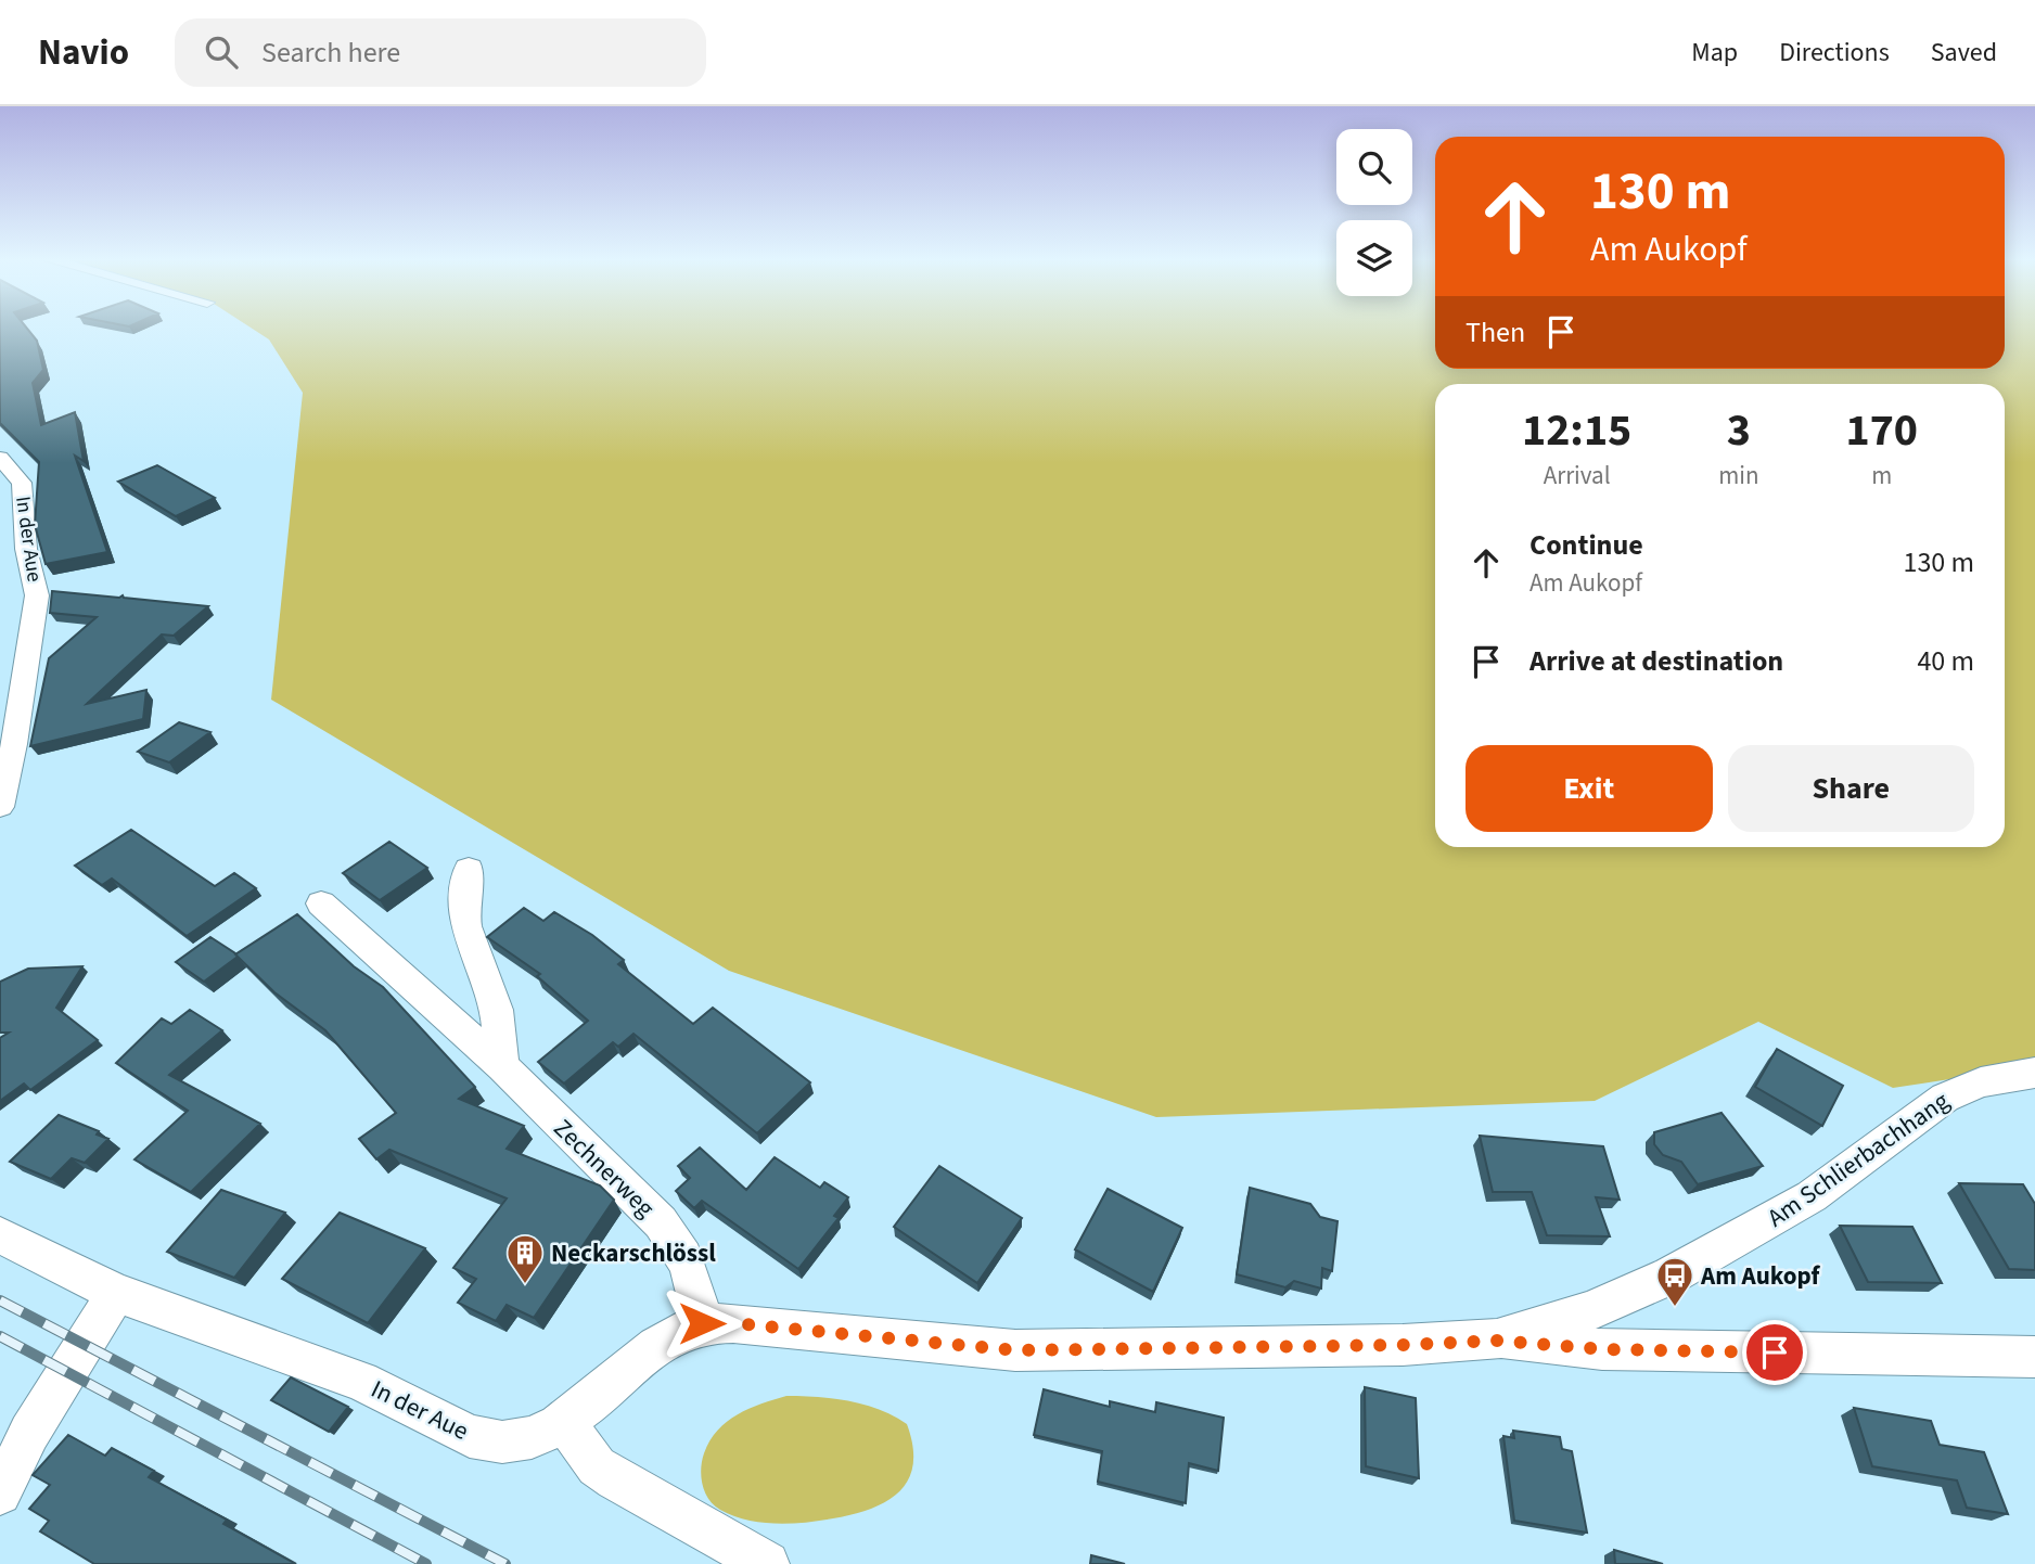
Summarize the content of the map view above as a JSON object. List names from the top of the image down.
{
  "streets": {
    "street": ["In der Aue", "Am Schlierbachhang", "Zechnerweg"]
  },
  "crossings": [
    ["In der Aue", "Am Schlierbachhang"],
    ["In der Aue", "Zechnerweg"],
    ["Am Schlierbachhang", "Zechnerweg"]
  ],
  "places": {
    "building": ["Neckarschlössl"],
    "bus stop": ["Am Aukopf"]
  },
  "page": {
    "header": "Navio",
    "search": "Search here",
    "nav": ["Map", "Directions", "Saved"],
    "turn": ["130 m", "Am Aukopf"],
    "then": "Then",
    "eta": [
      "12:15",
      "Arrival",
      "3",
      "min",
      "170",
      "m"
    ],
    "list": [
      {
        "name": "Continue",
        "note": "Am Aukopf",
        "value": "130 m"
      },
      {
        "name": "Arrive at destination",
        "value": "40 m"
      }
    ],
    "buttons": ["Exit", "Share"]
  }
}
